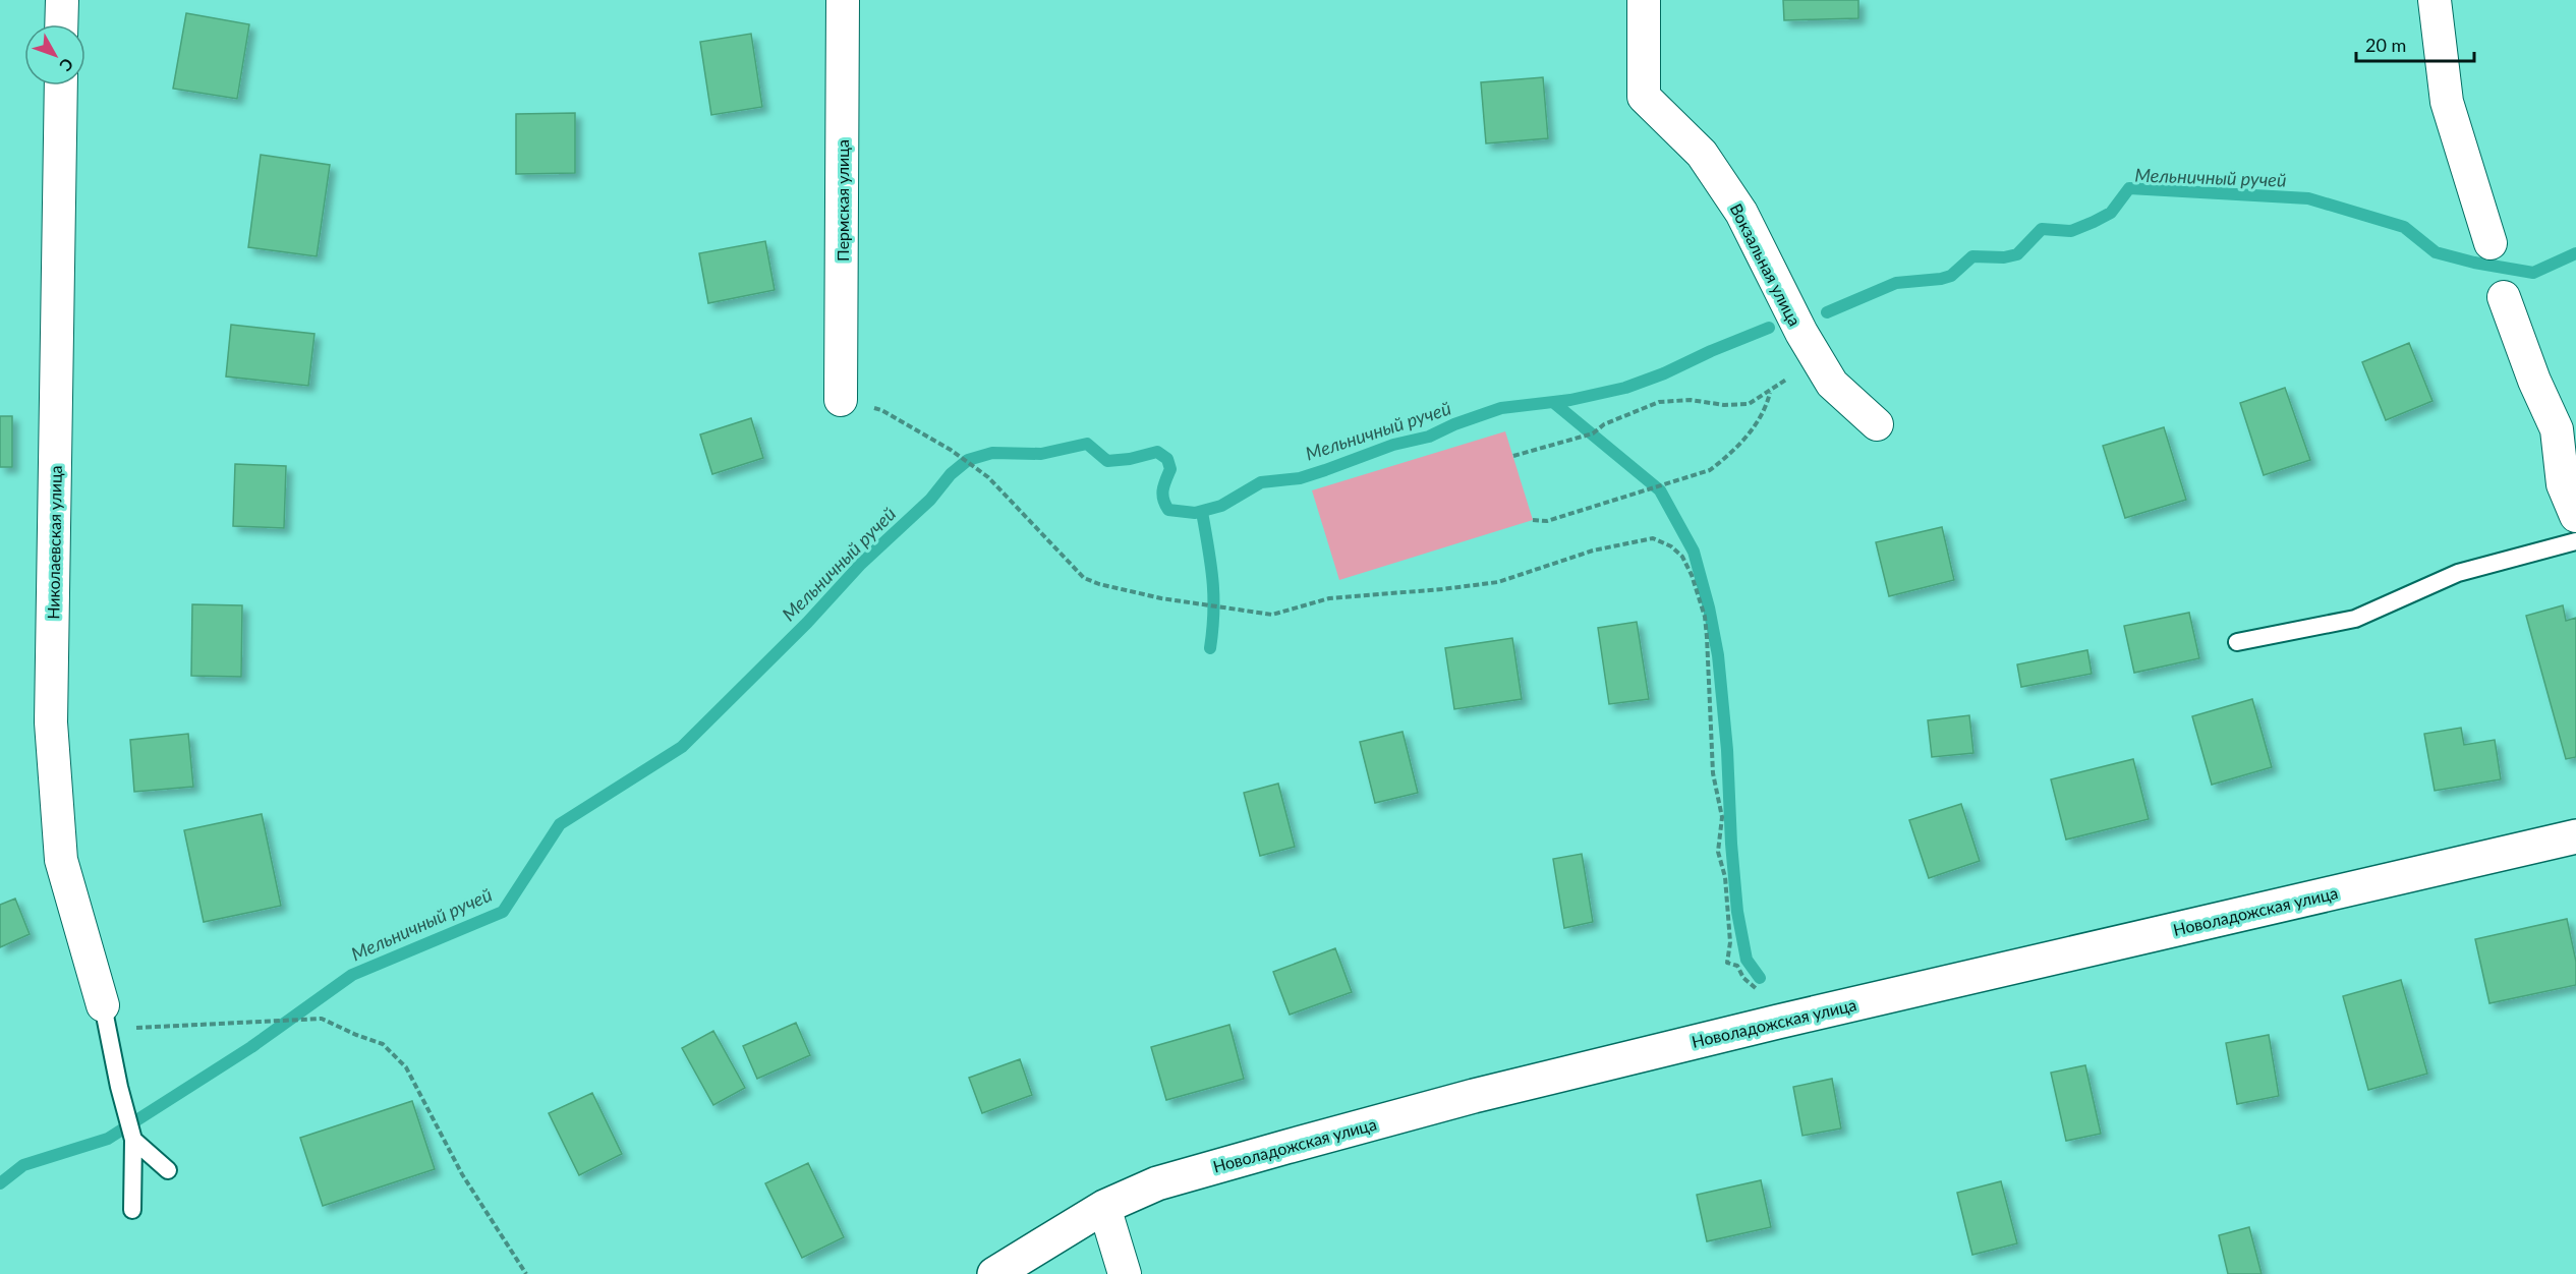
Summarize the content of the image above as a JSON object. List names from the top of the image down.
{
  "streets": {
    "street": [
      "Пермская улица",
      "Вокзальная улица",
      "Николаевская улица",
      "Новоладожская улица"
    ]
  },
  "water": ["Мельничный ручей"],
  "scale_bar": "20 m",
  "north": "bottom right"
}
